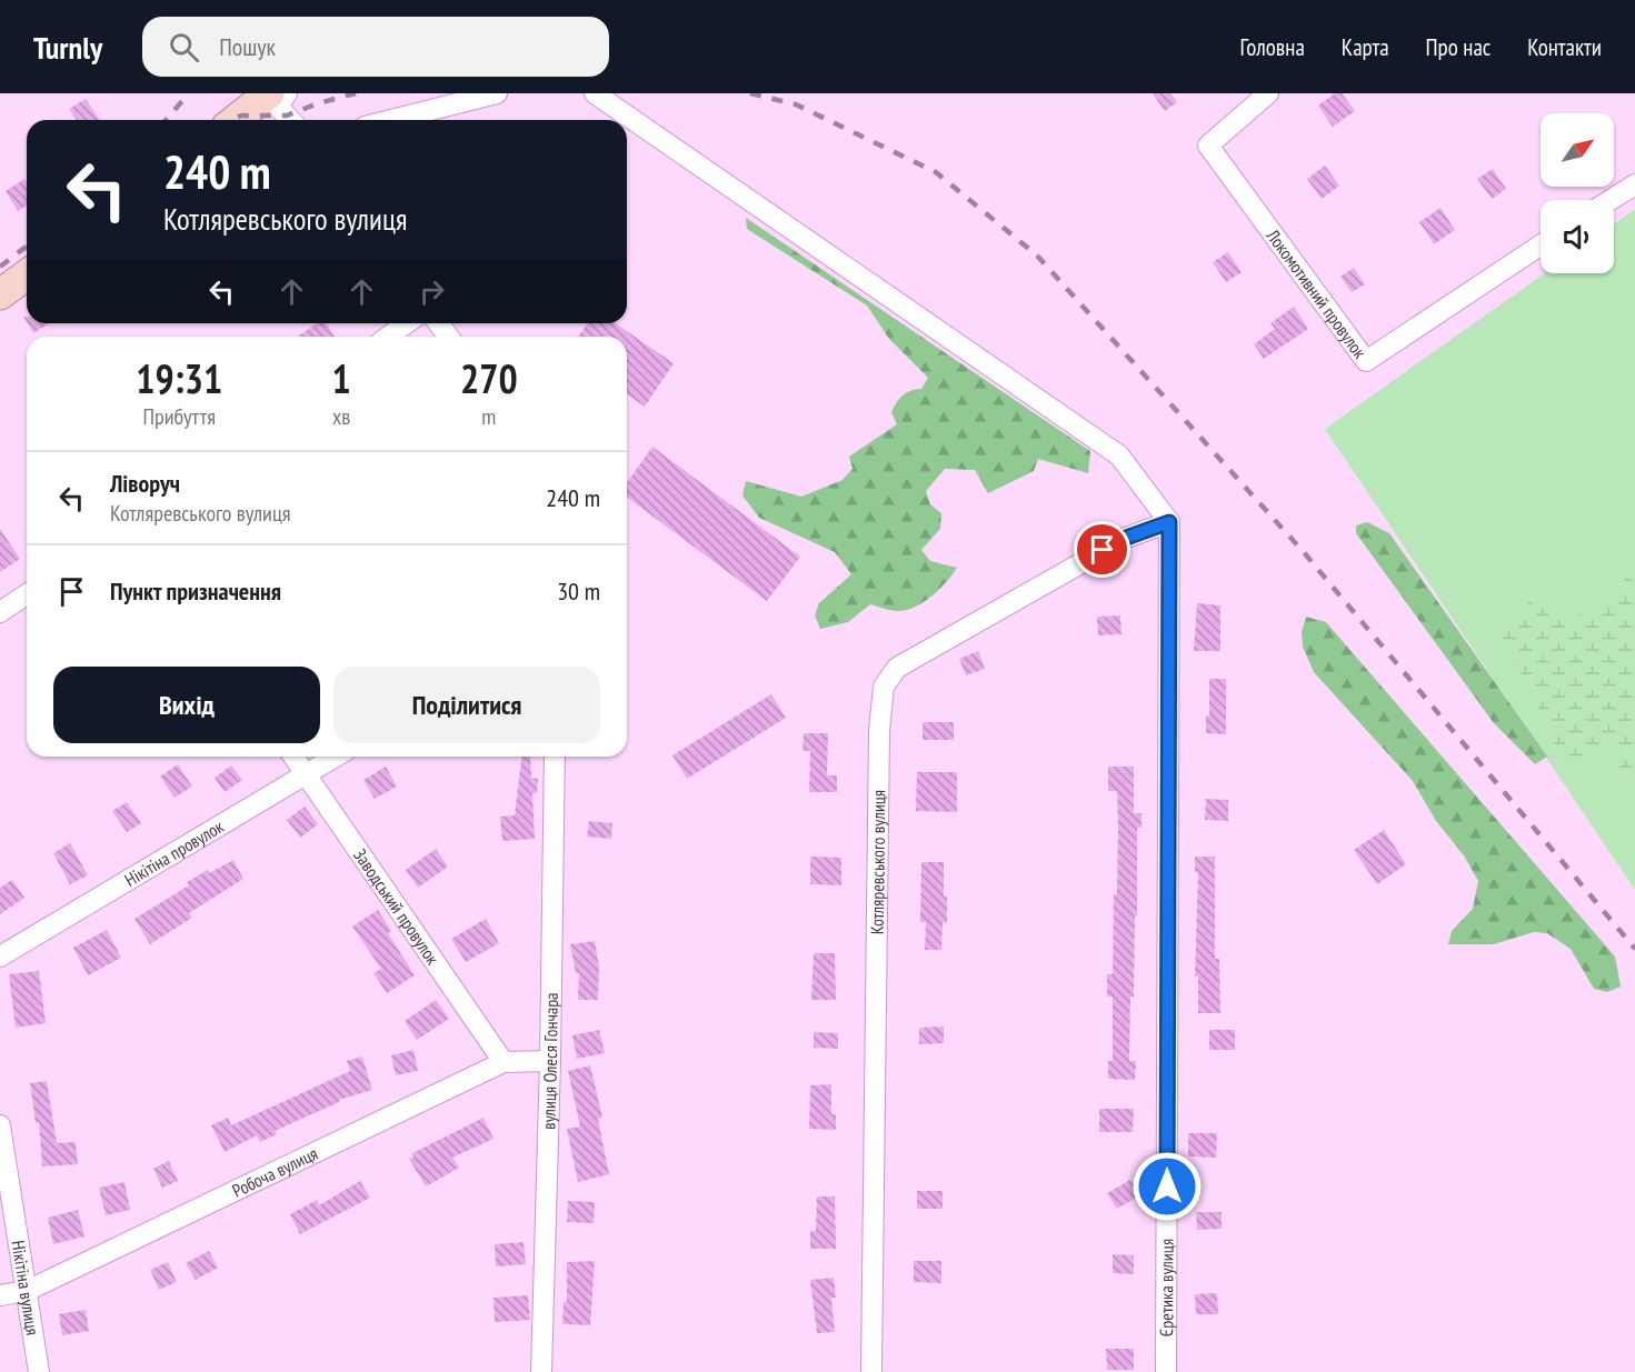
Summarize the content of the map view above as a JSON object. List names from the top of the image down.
{
  "streets": {
    "street": [
      "Локомотивний провулок",
      "Нікітіна провулок",
      "Котляревського вулиця",
      "Заводський провулок",
      "вулиця Олеся Гончара",
      "Робоча вулиця",
      "Єретика вулиця",
      "Нікітіна вулиця"
    ]
  },
  "crossings": [
    ["Нікітіна провулок", "Заводський провулок"],
    ["Котляревського вулиця", "Єретика вулиця"],
    ["Заводський провулок", "Робоча вулиця"],
    ["вулиця Олеся Гончара", "Робоча вулиця"],
    ["Робоча вулиця", "Нікітіна вулиця"]
  ],
  "north": "top right",
  "page": {
    "header": "Turnly",
    "search": "Пошук",
    "nav": [
      "Головна",
      "Карта",
      "Про нас",
      "Контакти"
    ],
    "turn": ["240 m", "Котляревського вулиця"],
    "eta": [
      "19:31",
      "Прибуття",
      "1",
      "хв",
      "270",
      "m"
    ],
    "list": [
      {
        "name": "Ліворуч",
        "note": "Котляревського вулиця",
        "value": "240 m"
      },
      {
        "name": "Пункт призначення",
        "value": "30 m"
      }
    ],
    "buttons": ["Вихід", "Поділитися"]
  }
}
